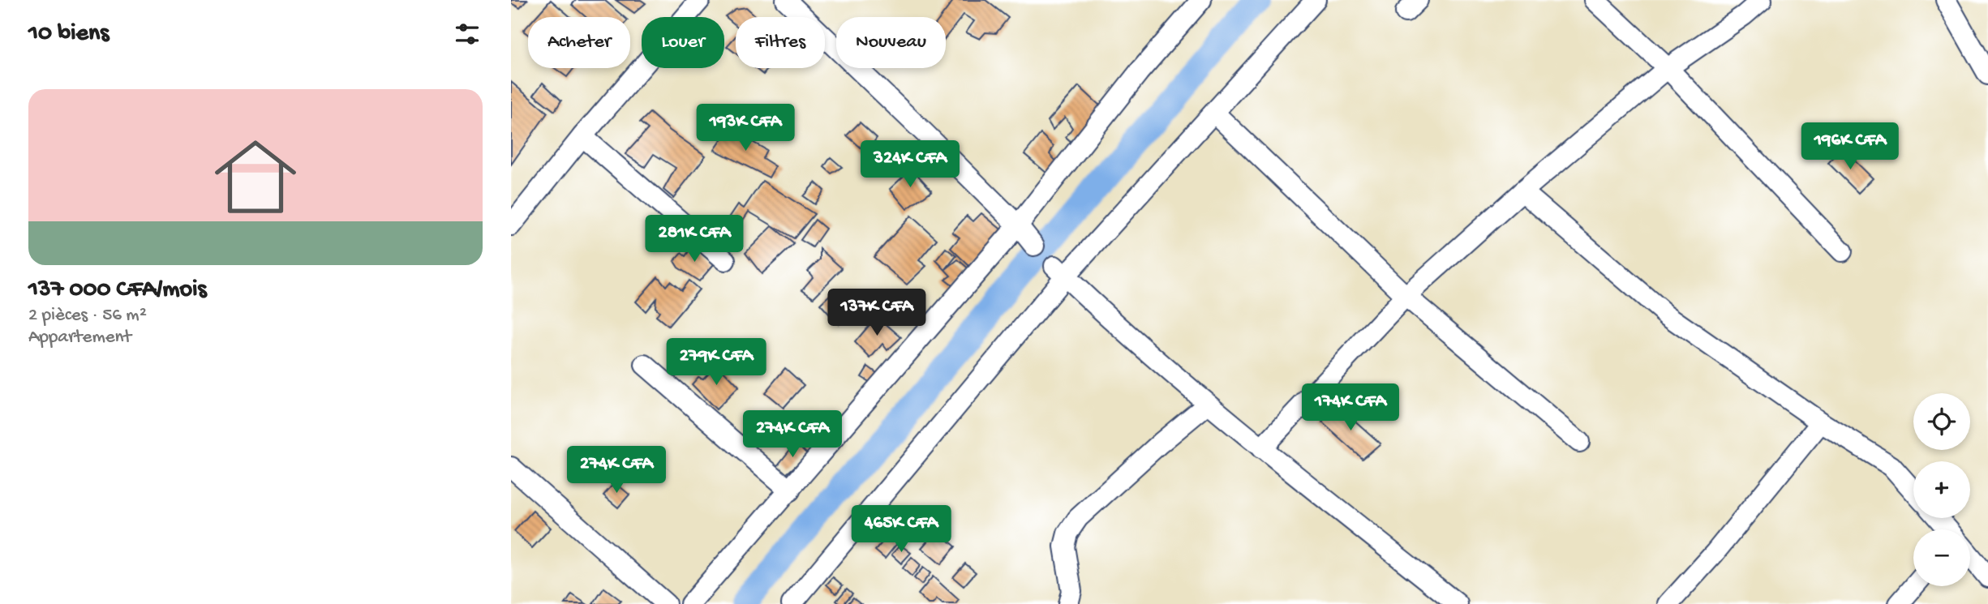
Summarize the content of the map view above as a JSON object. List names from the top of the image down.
{
  "page": {
    "heading": "10 biens",
    "chip": [
      "Acheter",
      "Louer",
      "Filtres",
      "Nouveau"
    ],
    "list": [
      {
        "name": "137 000 CFA/mois",
        "note": "2 pièces · 56 m² · Appartement"
      }
    ],
    "price": [
      "193K CFA",
      "196K CFA",
      "324K CFA",
      "281K CFA",
      "137K CFA",
      "279K CFA",
      "174K CFA",
      "274K CFA",
      "274K CFA",
      "465K CFA"
    ],
    "map_buttons": ["+", "−"]
  }
}
